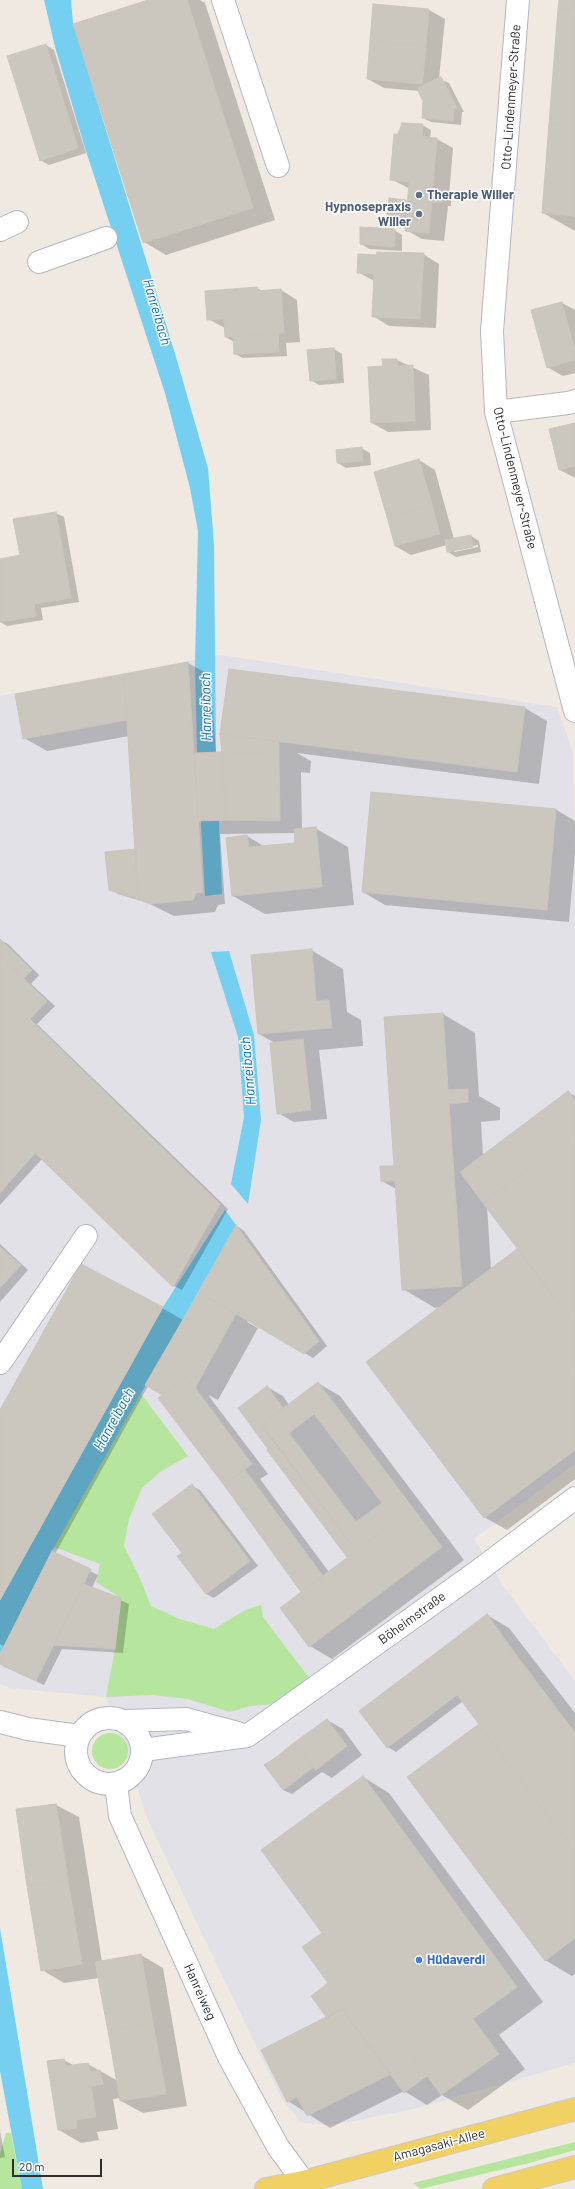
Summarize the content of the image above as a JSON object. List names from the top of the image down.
{
  "streets": {
    "main road": ["Amagasaki-Allee"],
    "street": ["Otto-Lindenmeyer-Straße", "Böheimstraße", "Hanreiweg"]
  },
  "crossings": [
    ["Böheimstraße", "Hanreiweg"],
    ["Hanreiweg", "Amagasaki-Allee"]
  ],
  "water": ["Hanreibach"],
  "places": ["Therapie Willer", "Hypnosepraxis Willer", "Hüdaverdi"],
  "scale_bar": "20 m"
}
